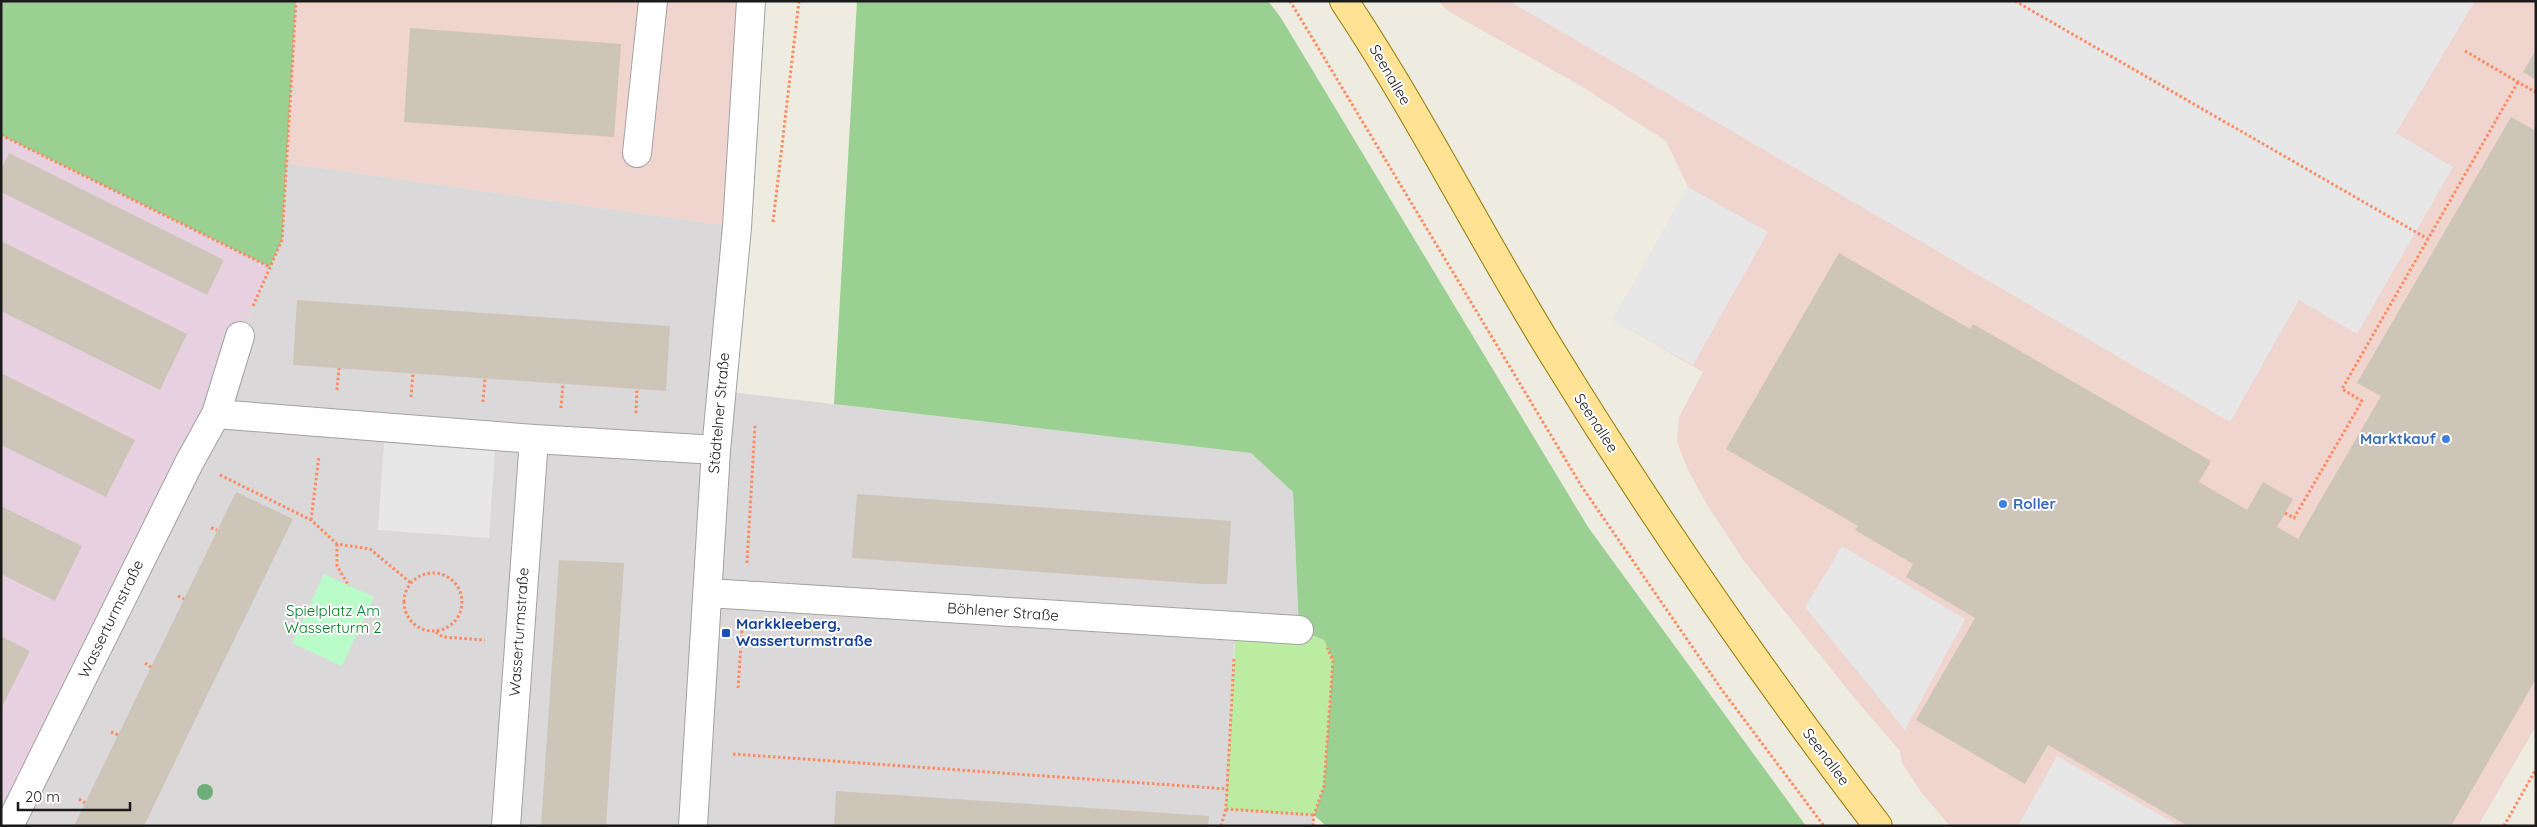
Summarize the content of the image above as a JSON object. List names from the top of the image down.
{
  "streets": {
    "main road": ["Seenallee"],
    "street": ["Städtelner Straße", "Böhlener Straße", "Wasserturmstraße"]
  },
  "crossings": [
    ["Städtelner Straße", "Böhlener Straße"]
  ],
  "parks": ["Spielplatz Am Wasserturm 2"],
  "places": {
    "other": ["Marktkauf", "Roller"],
    "transit": ["Markkleeberg, Wasserturmstraße"]
  },
  "scale_bar": "20 m"
}
